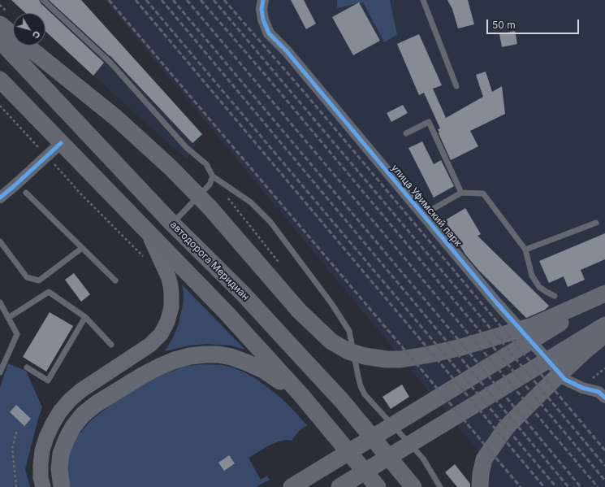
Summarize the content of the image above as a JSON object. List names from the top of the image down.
{
  "streets": {
    "main road": ["автодорога Меридиан"],
    "street": ["улица Уфимский парк"]
  },
  "scale_bar": "50 m",
  "north": "bottom right"
}
